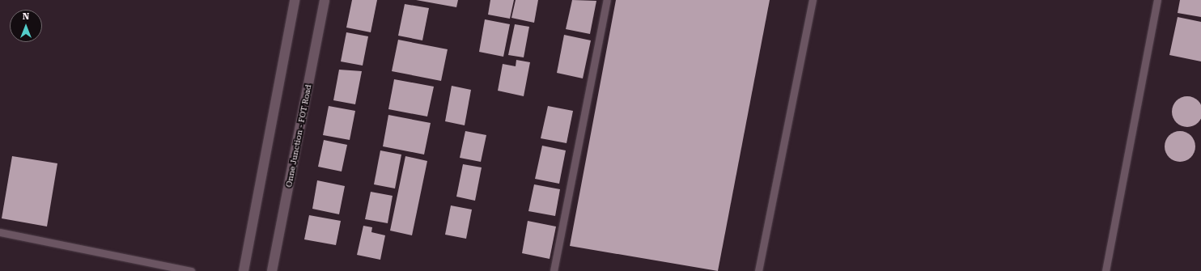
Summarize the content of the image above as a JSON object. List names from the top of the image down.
{
  "streets": {
    "street": ["Onne Junction - FOT Road"]
  },
  "north": "top"
}
